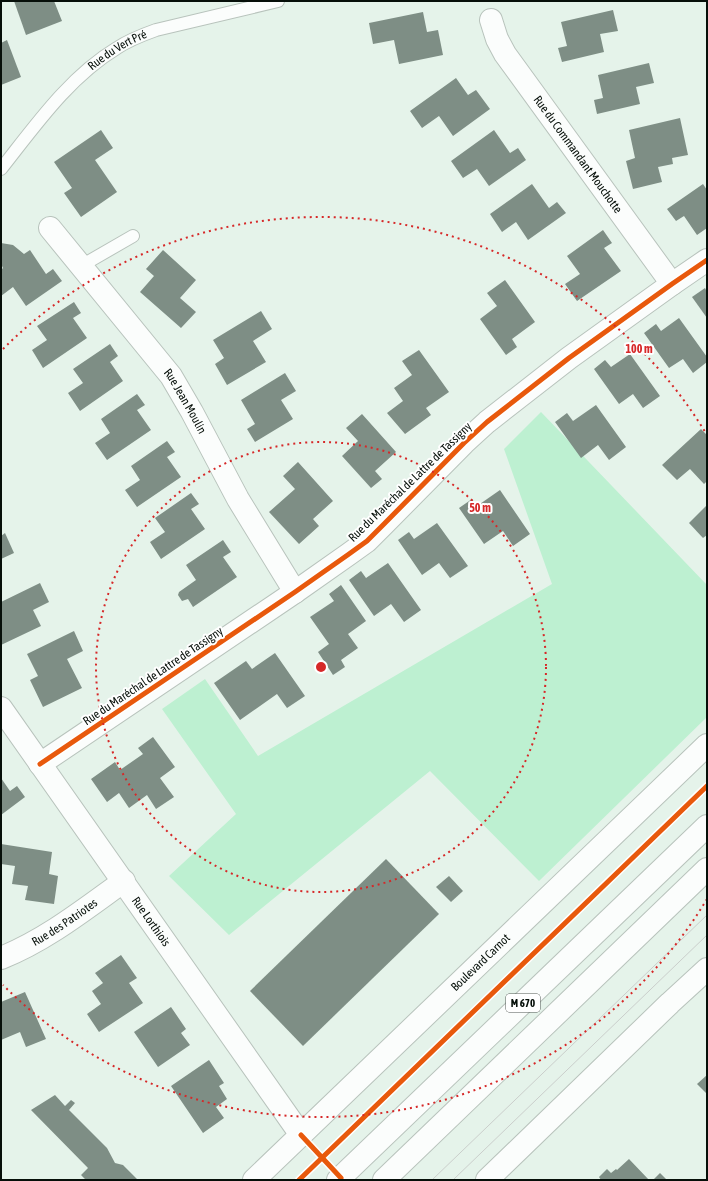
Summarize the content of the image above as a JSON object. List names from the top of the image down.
{
  "streets": {
    "street": [
      "Rue du Commandant Mouchotte",
      "Rue Jean Moulin",
      "Rue du Maréchal de Lattre de Tassigny",
      "Rue Lorthiois",
      "Rue des Patriotes",
      "Boulevard Carnot",
      "M 670"
    ],
    "lane": ["Rue du Vert Pré"]
  },
  "crossings": [
    ["Rue du Commandant Mouchotte", "Rue du Maréchal de Lattre de Tassigny"],
    ["Rue Jean Moulin", "Rue du Maréchal de Lattre de Tassigny"],
    ["Rue du Maréchal de Lattre de Tassigny", "Rue Lorthiois"],
    ["Rue Lorthiois", "Rue des Patriotes"],
    ["Rue Lorthiois", "Boulevard Carnot"]
  ],
  "rings": ["100 m", "50 m"]
}
